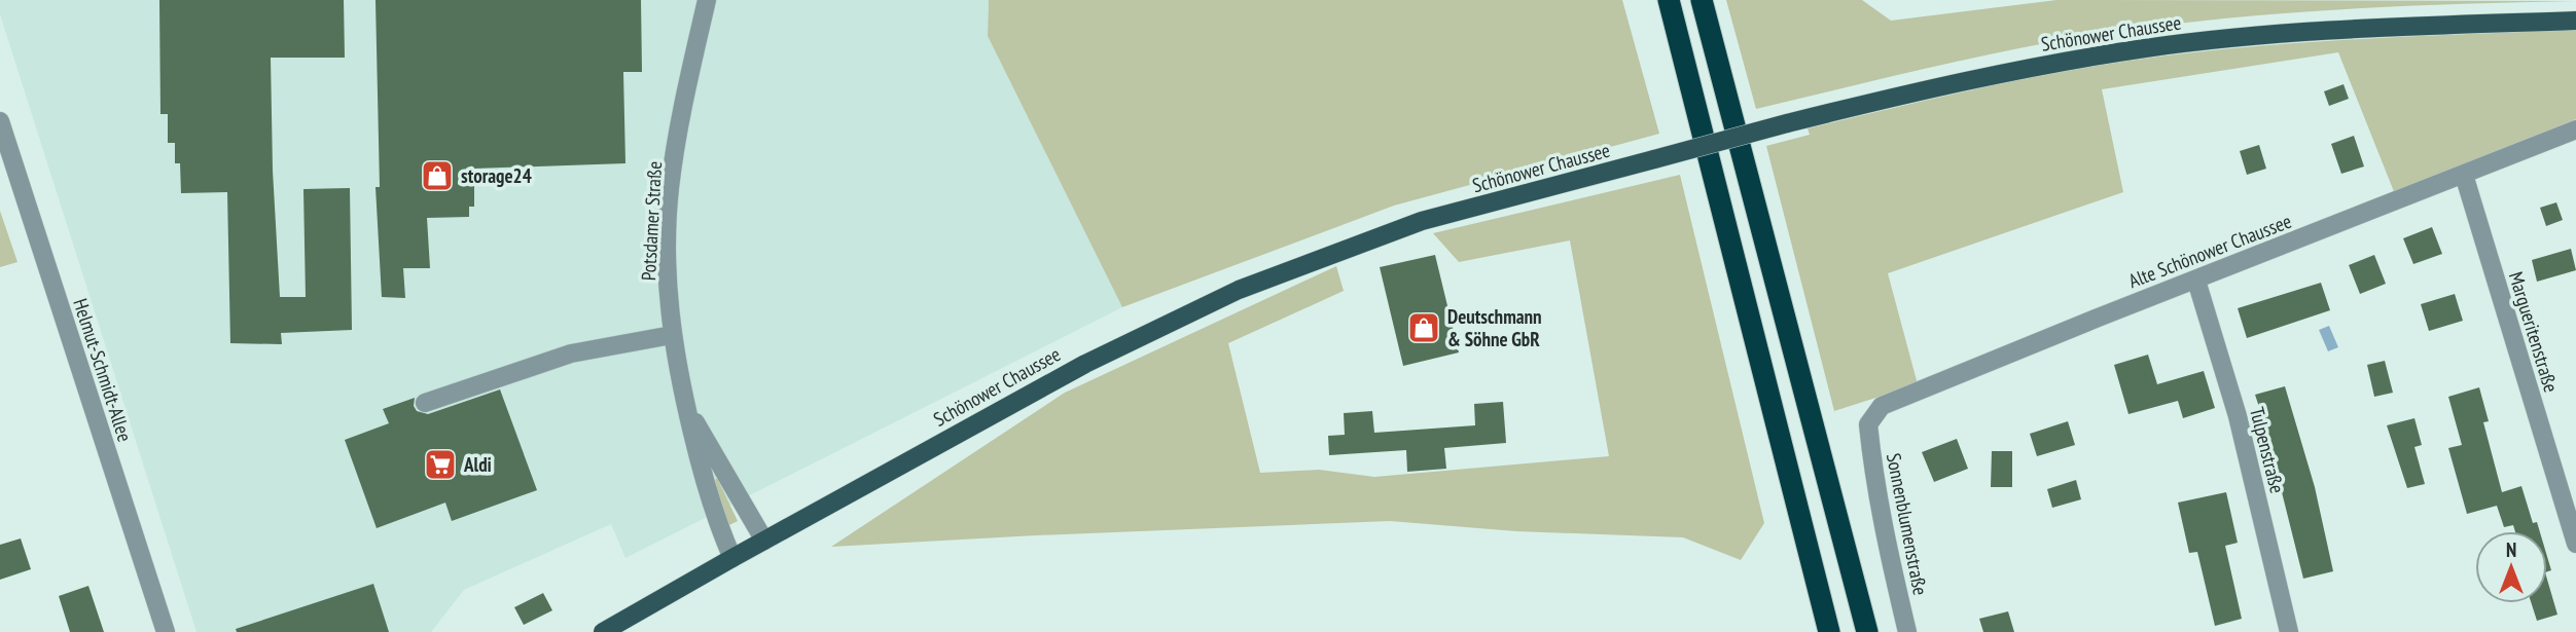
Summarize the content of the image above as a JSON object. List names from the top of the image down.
{
  "streets": {
    "main road": ["Schönower Chaussee"],
    "street": [
      "Potsdamer Straße",
      "Alte Schönower Chaussee",
      "Margueritenstraße",
      "Helmut-Schmidt-Allee",
      "Tulpenstraße",
      "Sonnenblumenstraße"
    ]
  },
  "crossings": [
    ["Schönower Chaussee", "Potsdamer Straße"],
    ["Alte Schönower Chaussee", "Margueritenstraße"],
    ["Alte Schönower Chaussee", "Tulpenstraße"],
    ["Alte Schönower Chaussee", "Sonnenblumenstraße"]
  ],
  "places": {
    "shop": ["storage24", "Deutschmann & Söhne GbR"],
    "supermarket": ["Aldi"]
  },
  "north": "top"
}
